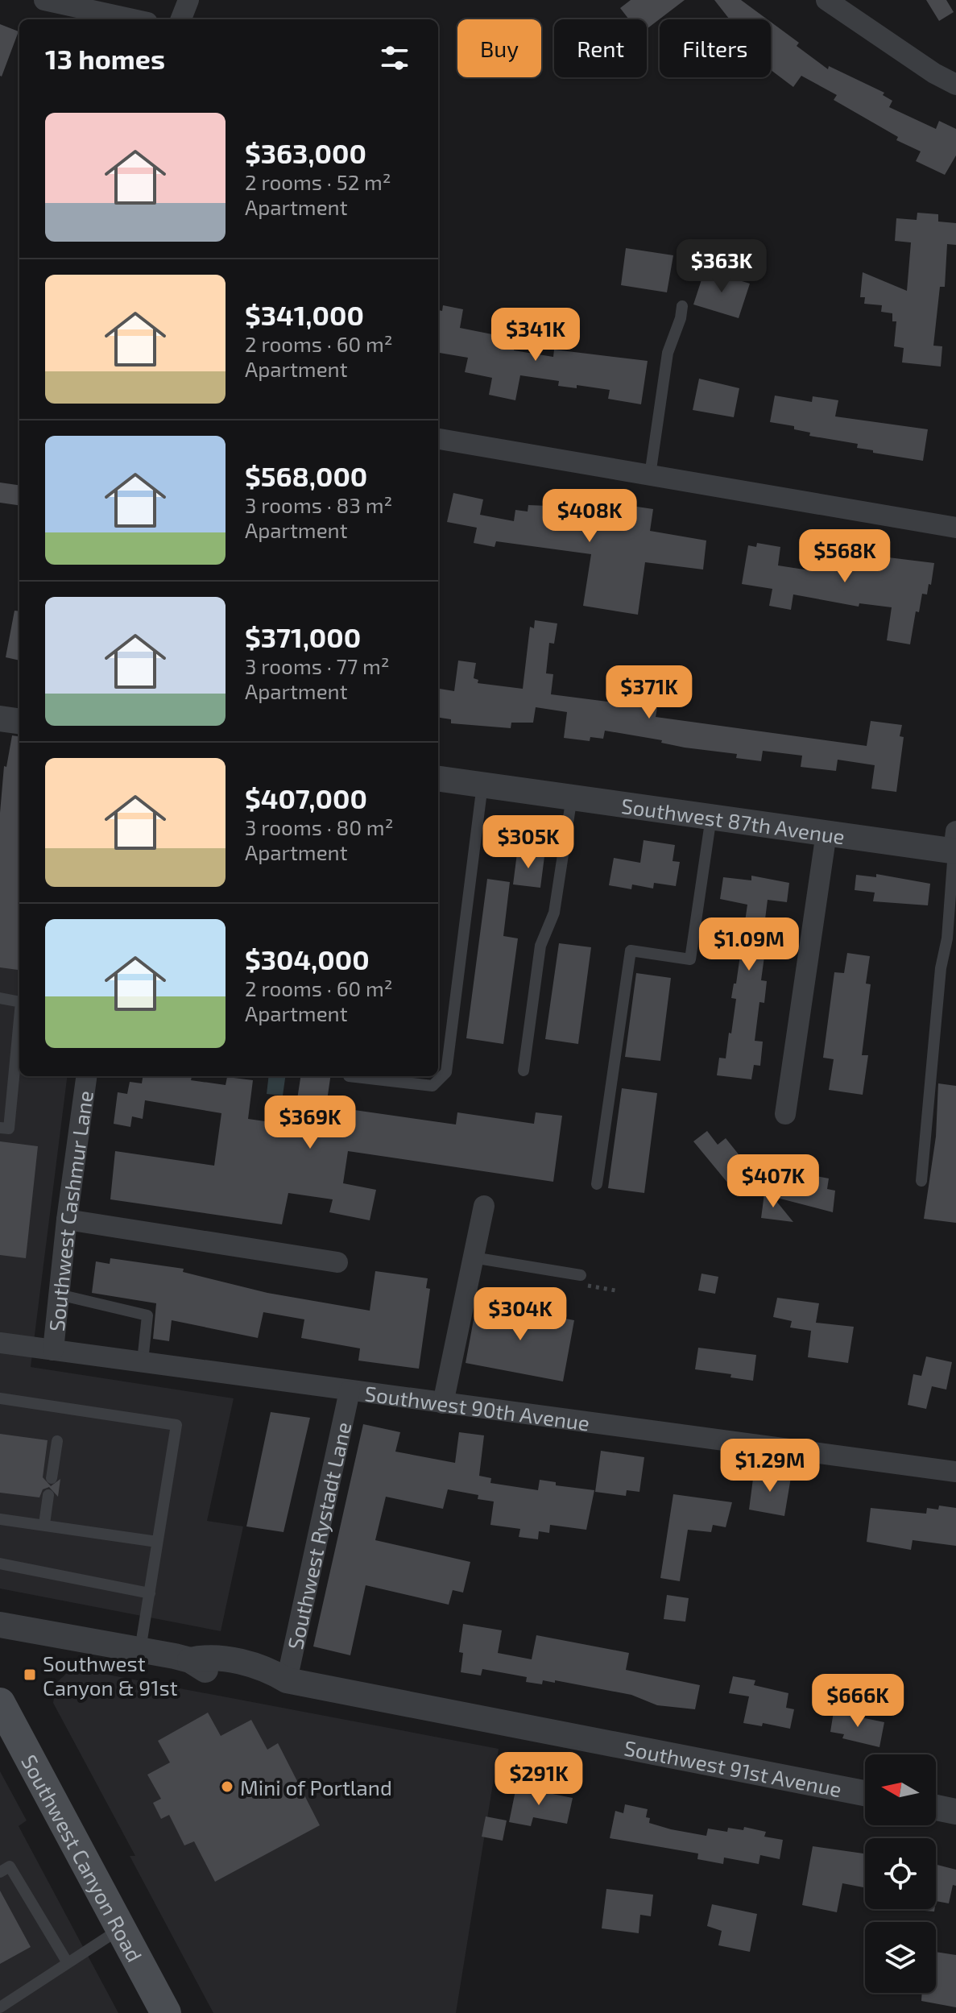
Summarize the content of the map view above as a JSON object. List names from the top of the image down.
{
  "streets": {
    "main road": ["Southwest Canyon Road"],
    "street": [
      "Southwest 87th Avenue",
      "Southwest Cashmur Lane",
      "Southwest 90th Avenue",
      "Southwest Rystadt Lane",
      "Southwest 91st Avenue"
    ]
  },
  "crossings": [
    ["Southwest Cashmur Lane", "Southwest 90th Avenue"],
    ["Southwest 90th Avenue", "Southwest Rystadt Lane"],
    ["Southwest Rystadt Lane", "Southwest 91st Avenue"]
  ],
  "places": {
    "transit": ["Southwest Canyon & 91st"],
    "other": ["Mini of Portland"]
  },
  "north": "left",
  "page": {
    "chip": ["Buy", "Rent", "Filters"],
    "heading": "13 homes",
    "list": [
      {
        "name": "$363,000",
        "note": "2 rooms · 52 m² · Apartment"
      },
      {
        "name": "$341,000",
        "note": "2 rooms · 60 m² · Apartment"
      },
      {
        "name": "$568,000",
        "note": "3 rooms · 83 m² · Apartment"
      },
      {
        "name": "$371,000",
        "note": "3 rooms · 77 m² · Apartment"
      },
      {
        "name": "$407,000",
        "note": "3 rooms · 80 m² · Apartment"
      },
      {
        "name": "$304,000",
        "note": "2 rooms · 60 m² · Apartment"
      }
    ],
    "price": [
      "$363K",
      "$341K",
      "$408K",
      "$568K",
      "$371K",
      "$305K",
      "$1.09M",
      "$369K",
      "$407K",
      "$304K",
      "$1.29M",
      "$666K",
      "$291K"
    ]
  }
}
